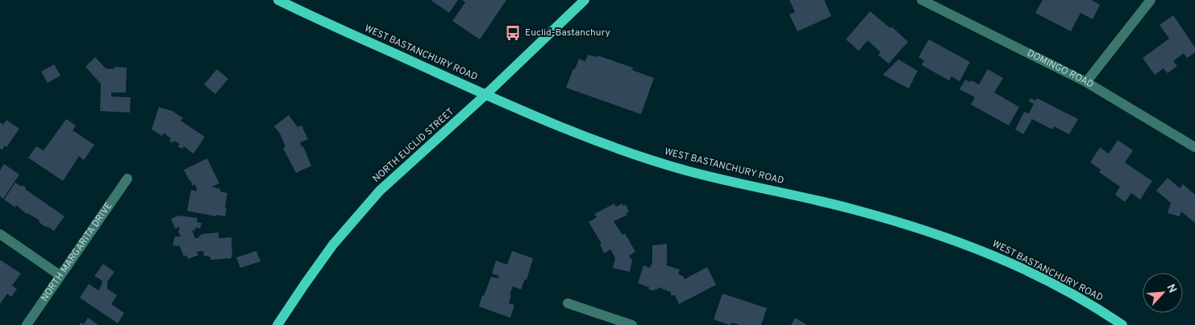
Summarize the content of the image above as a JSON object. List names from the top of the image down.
{
  "streets": {
    "main road": ["WEST BASTANCHURY ROAD", "NORTH EUCLID STREET"],
    "street": ["DOMINGO ROAD", "NORTH MARGARITA DRIVE"]
  },
  "crossings": [
    ["WEST BASTANCHURY ROAD", "NORTH EUCLID STREET"]
  ],
  "places": {
    "bus stop": ["Euclid-Bastanchury"]
  },
  "north": "top right"
}
